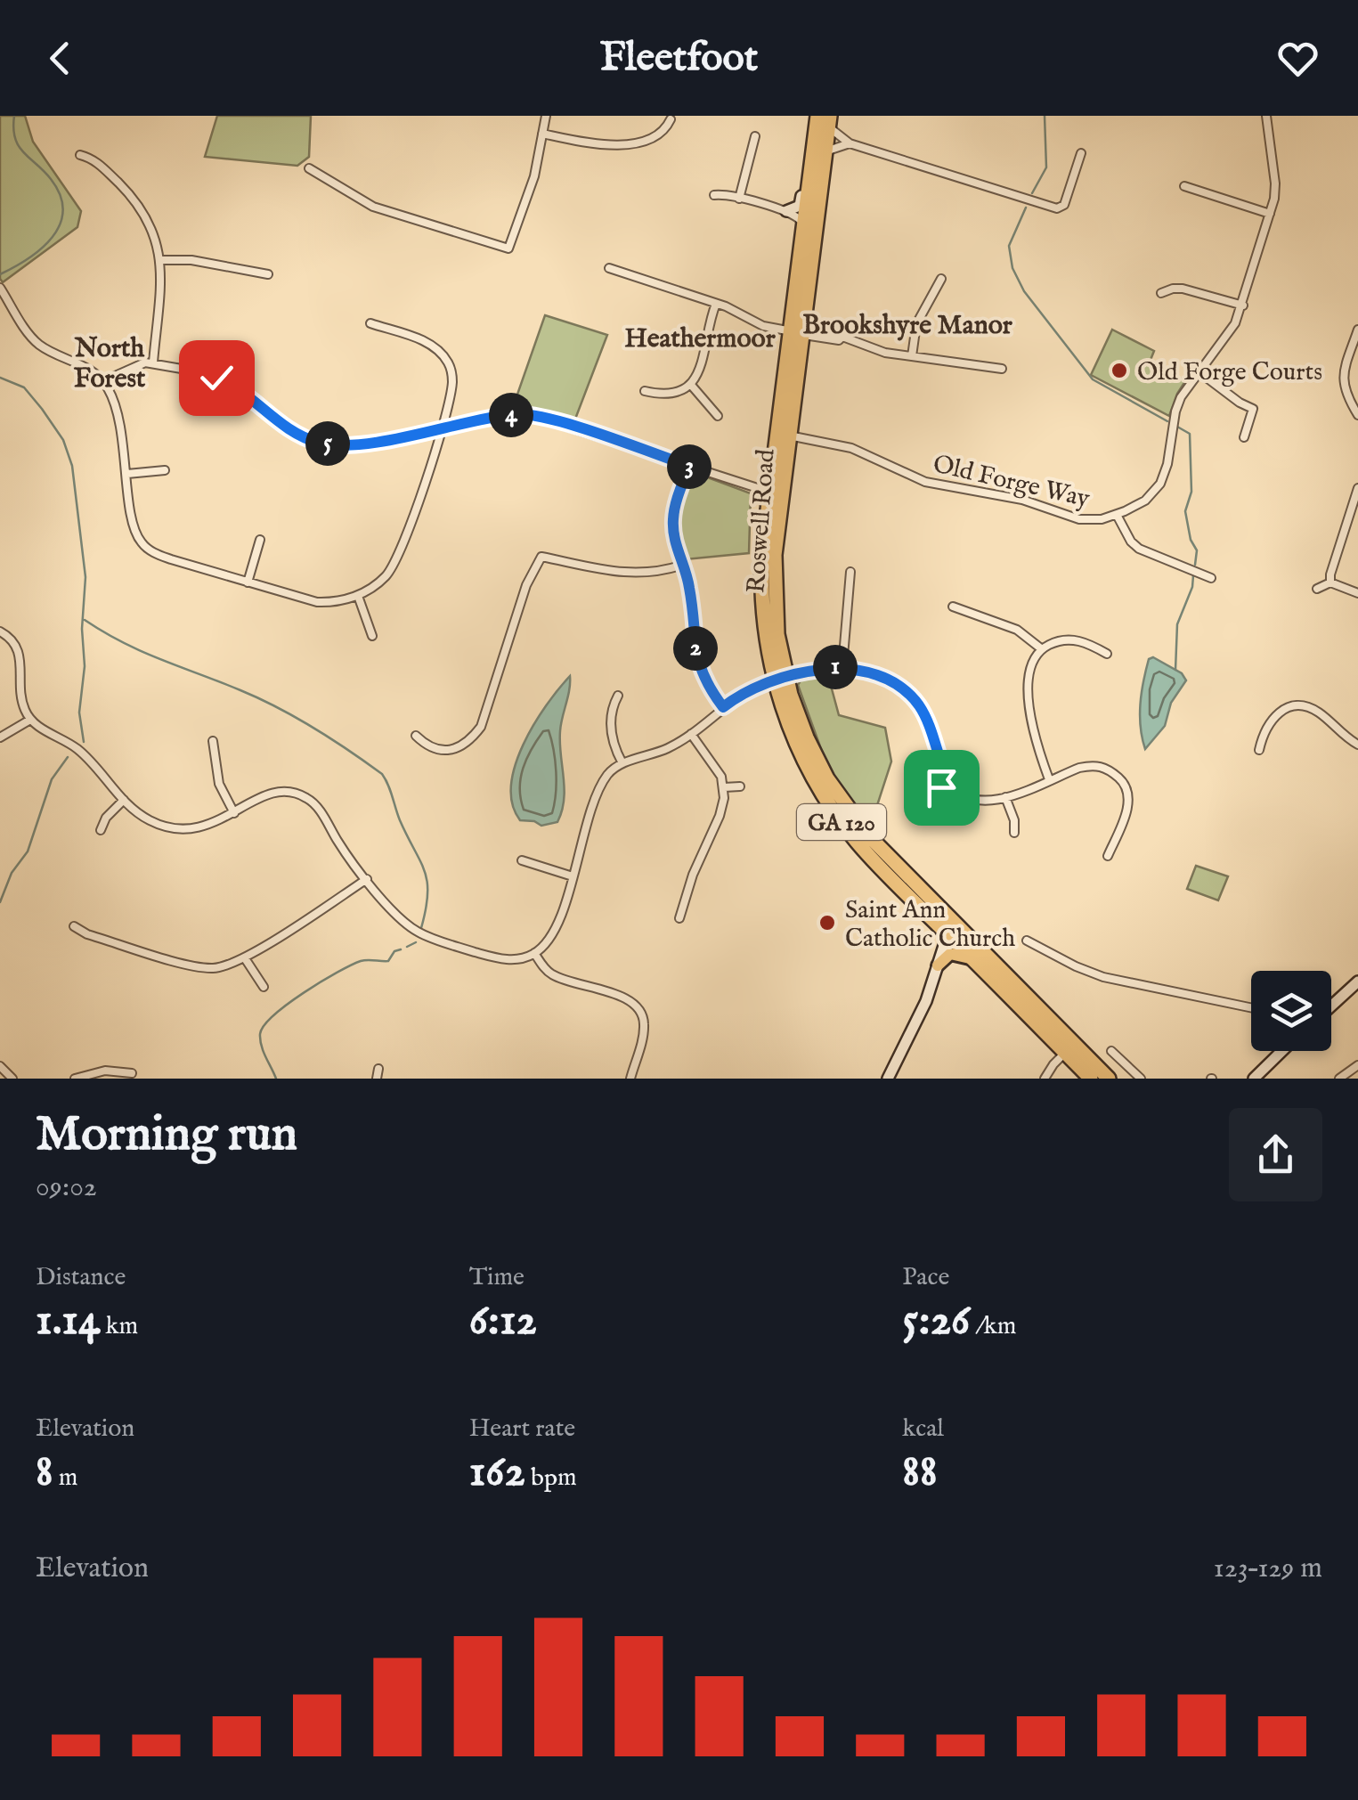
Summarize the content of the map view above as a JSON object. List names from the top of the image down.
{
  "streets": {
    "highway": ["Roswell Road", "GA 120"],
    "street": ["Old Forge Way"]
  },
  "crossings": [
    ["Old Forge Way", "Roswell Road"]
  ],
  "districts": ["Brookshyre Manor", "Heathermoor", "North Forest"],
  "places": ["Old Forge Courts", "Saint Ann Catholic Church"],
  "page": {
    "header": "Fleetfoot",
    "pins": [
      "4",
      "5",
      "3",
      "2",
      "1"
    ],
    "heading": ["Morning run", "09:02"],
    "stats": [
      ["Distance", "1.14 km"],
      ["Time", "6:12"],
      ["Pace", "5:26 /km"],
      ["Elevation", "8 m"],
      ["Heart rate", "162 bpm"],
      ["kcal", "88"]
    ],
    "chart": ["Elevation", "123–129 m"]
  }
}
